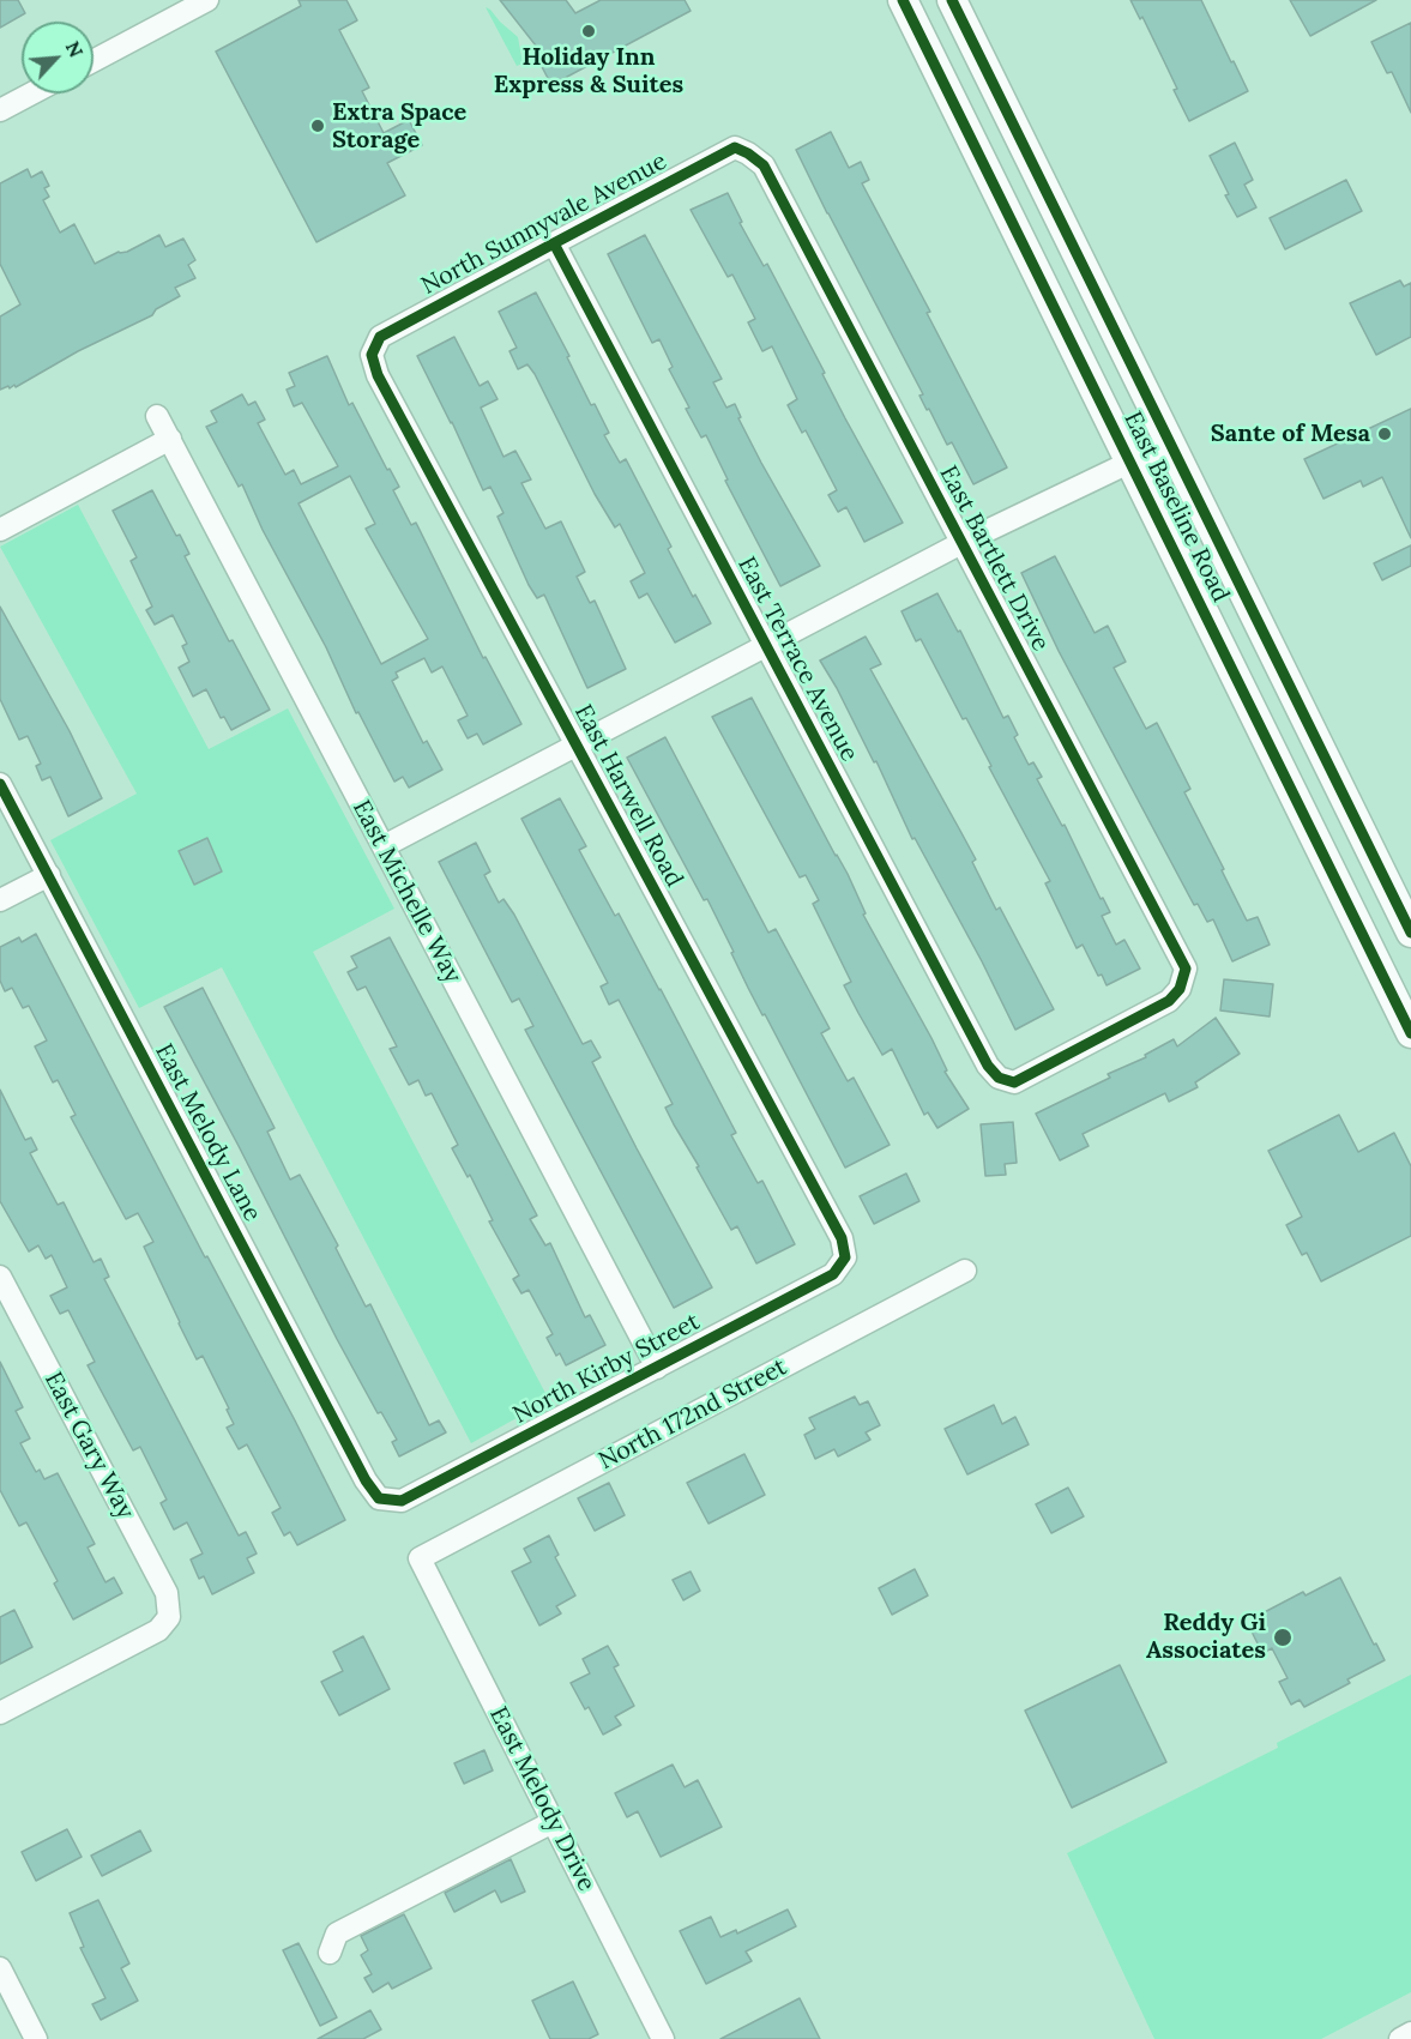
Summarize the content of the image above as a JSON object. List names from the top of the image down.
{
  "streets": {
    "main road": ["East Baseline Road"],
    "street": [
      "North Sunnyvale Avenue",
      "East Bartlett Drive",
      "East Terrace Avenue",
      "East Harwell Road",
      "East Michelle Way",
      "East Melody Lane",
      "North Kirby Street",
      "North 172nd Street",
      "East Gary Way",
      "East Melody Drive"
    ]
  },
  "crossings": [
    ["North Sunnyvale Avenue", "East Bartlett Drive"],
    ["North Sunnyvale Avenue", "East Terrace Avenue"],
    ["North Sunnyvale Avenue", "East Harwell Road"],
    ["East Bartlett Drive", "East Terrace Avenue"],
    ["East Harwell Road", "North Kirby Street"],
    ["East Michelle Way", "North Kirby Street"],
    ["East Melody Lane", "North Kirby Street"],
    ["North 172nd Street", "East Melody Drive"]
  ],
  "places": [
    "Holiday Inn Express & Suites",
    "Extra Space Storage",
    "Sante of Mesa",
    "Reddy Gi Associates"
  ],
  "north": "top right"
}
